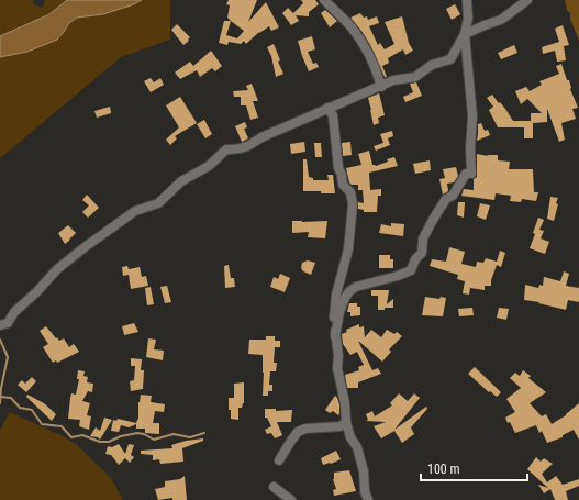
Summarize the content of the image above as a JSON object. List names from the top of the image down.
{
  "scale_bar": "100 m"
}
